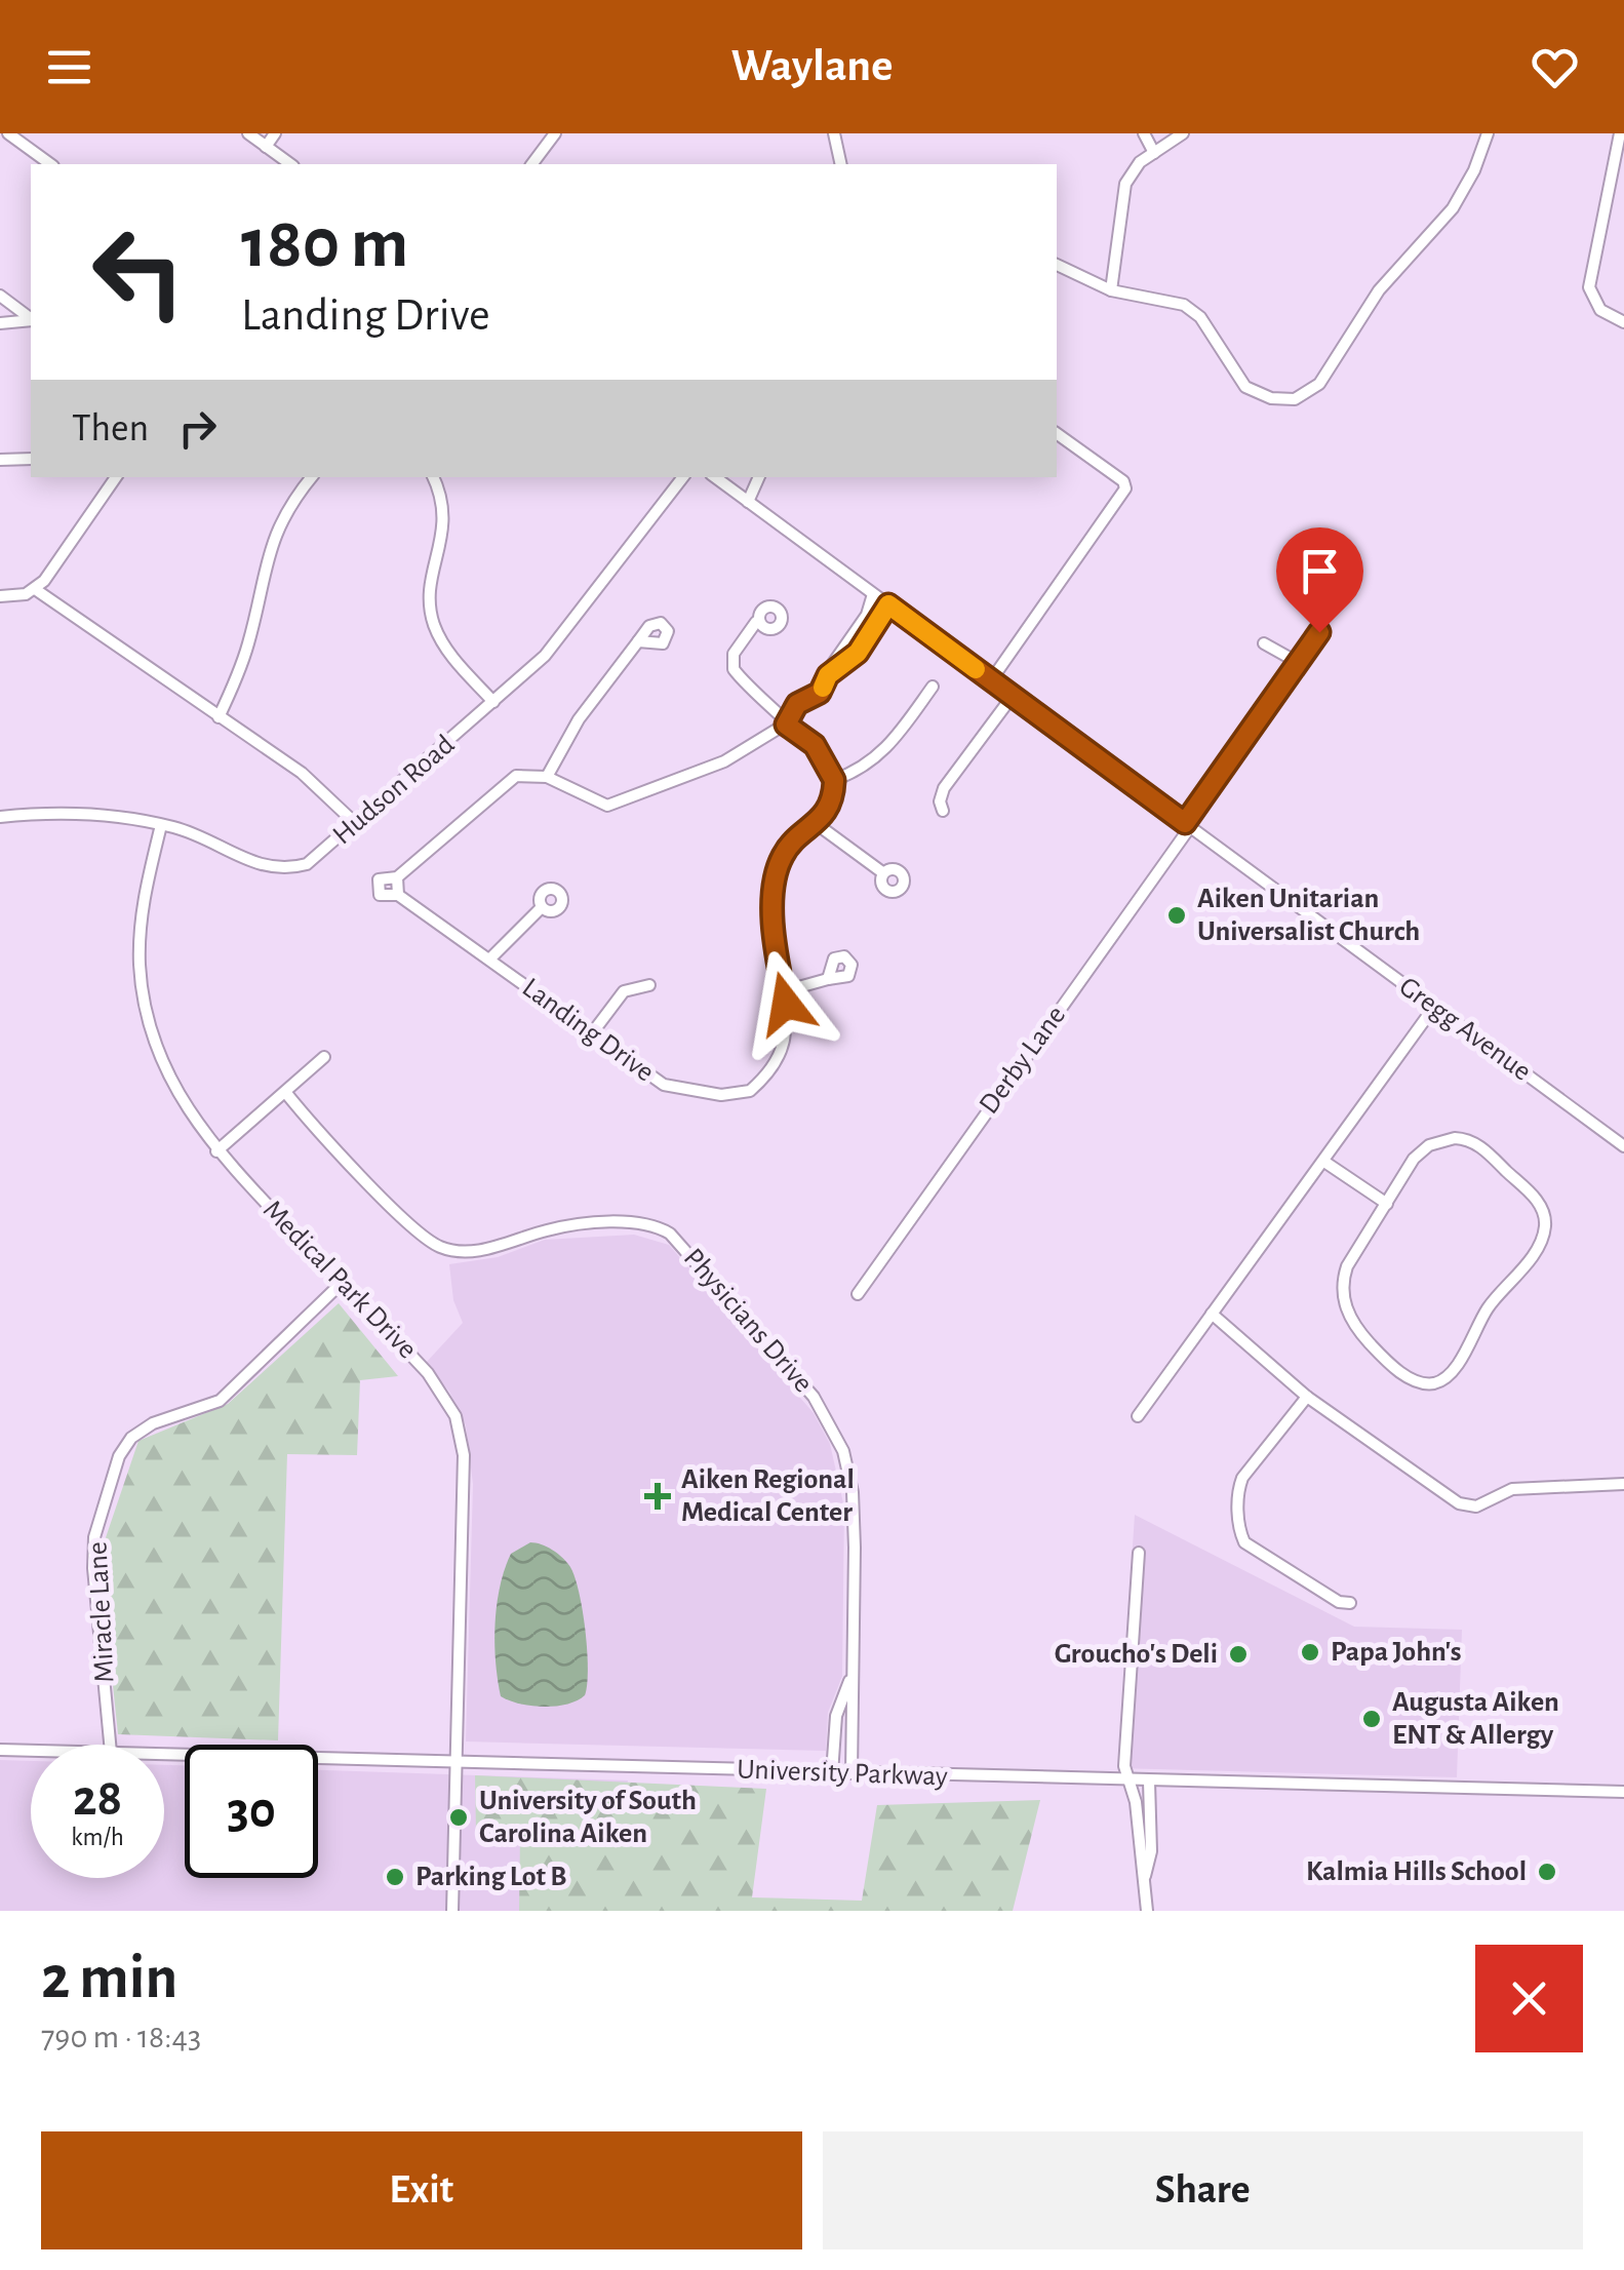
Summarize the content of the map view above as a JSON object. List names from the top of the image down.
{
  "streets": {
    "street": [
      "Hudson Road",
      "Gregg Avenue",
      "Landing Drive",
      "Derby Lane",
      "Medical Park Drive",
      "Physicians Drive",
      "Miracle Lane",
      "University Parkway"
    ]
  },
  "crossings": [
    ["Hudson Road", "Medical Park Drive"],
    ["Gregg Avenue", "Derby Lane"],
    ["Medical Park Drive", "Miracle Lane"],
    ["Medical Park Drive", "University Parkway"],
    ["Physicians Drive", "University Parkway"]
  ],
  "places": {
    "other": [
      "Aiken Unitarian Universalist Church",
      "Papa John's",
      "Groucho's Deli",
      "Augusta Aiken ENT & Allergy",
      "University of South Carolina Aiken",
      "Kalmia Hills School",
      "Parking Lot B"
    ],
    "health": ["Aiken Regional Medical Center"]
  },
  "page": {
    "header": "Waylane",
    "turn": ["180 m", "Landing Drive"],
    "then": "Then",
    "speed": "28 km/h",
    "limit": "30",
    "heading": ["2 min", "790 m · 18:43"],
    "buttons": ["Exit", "Share"]
  }
}
